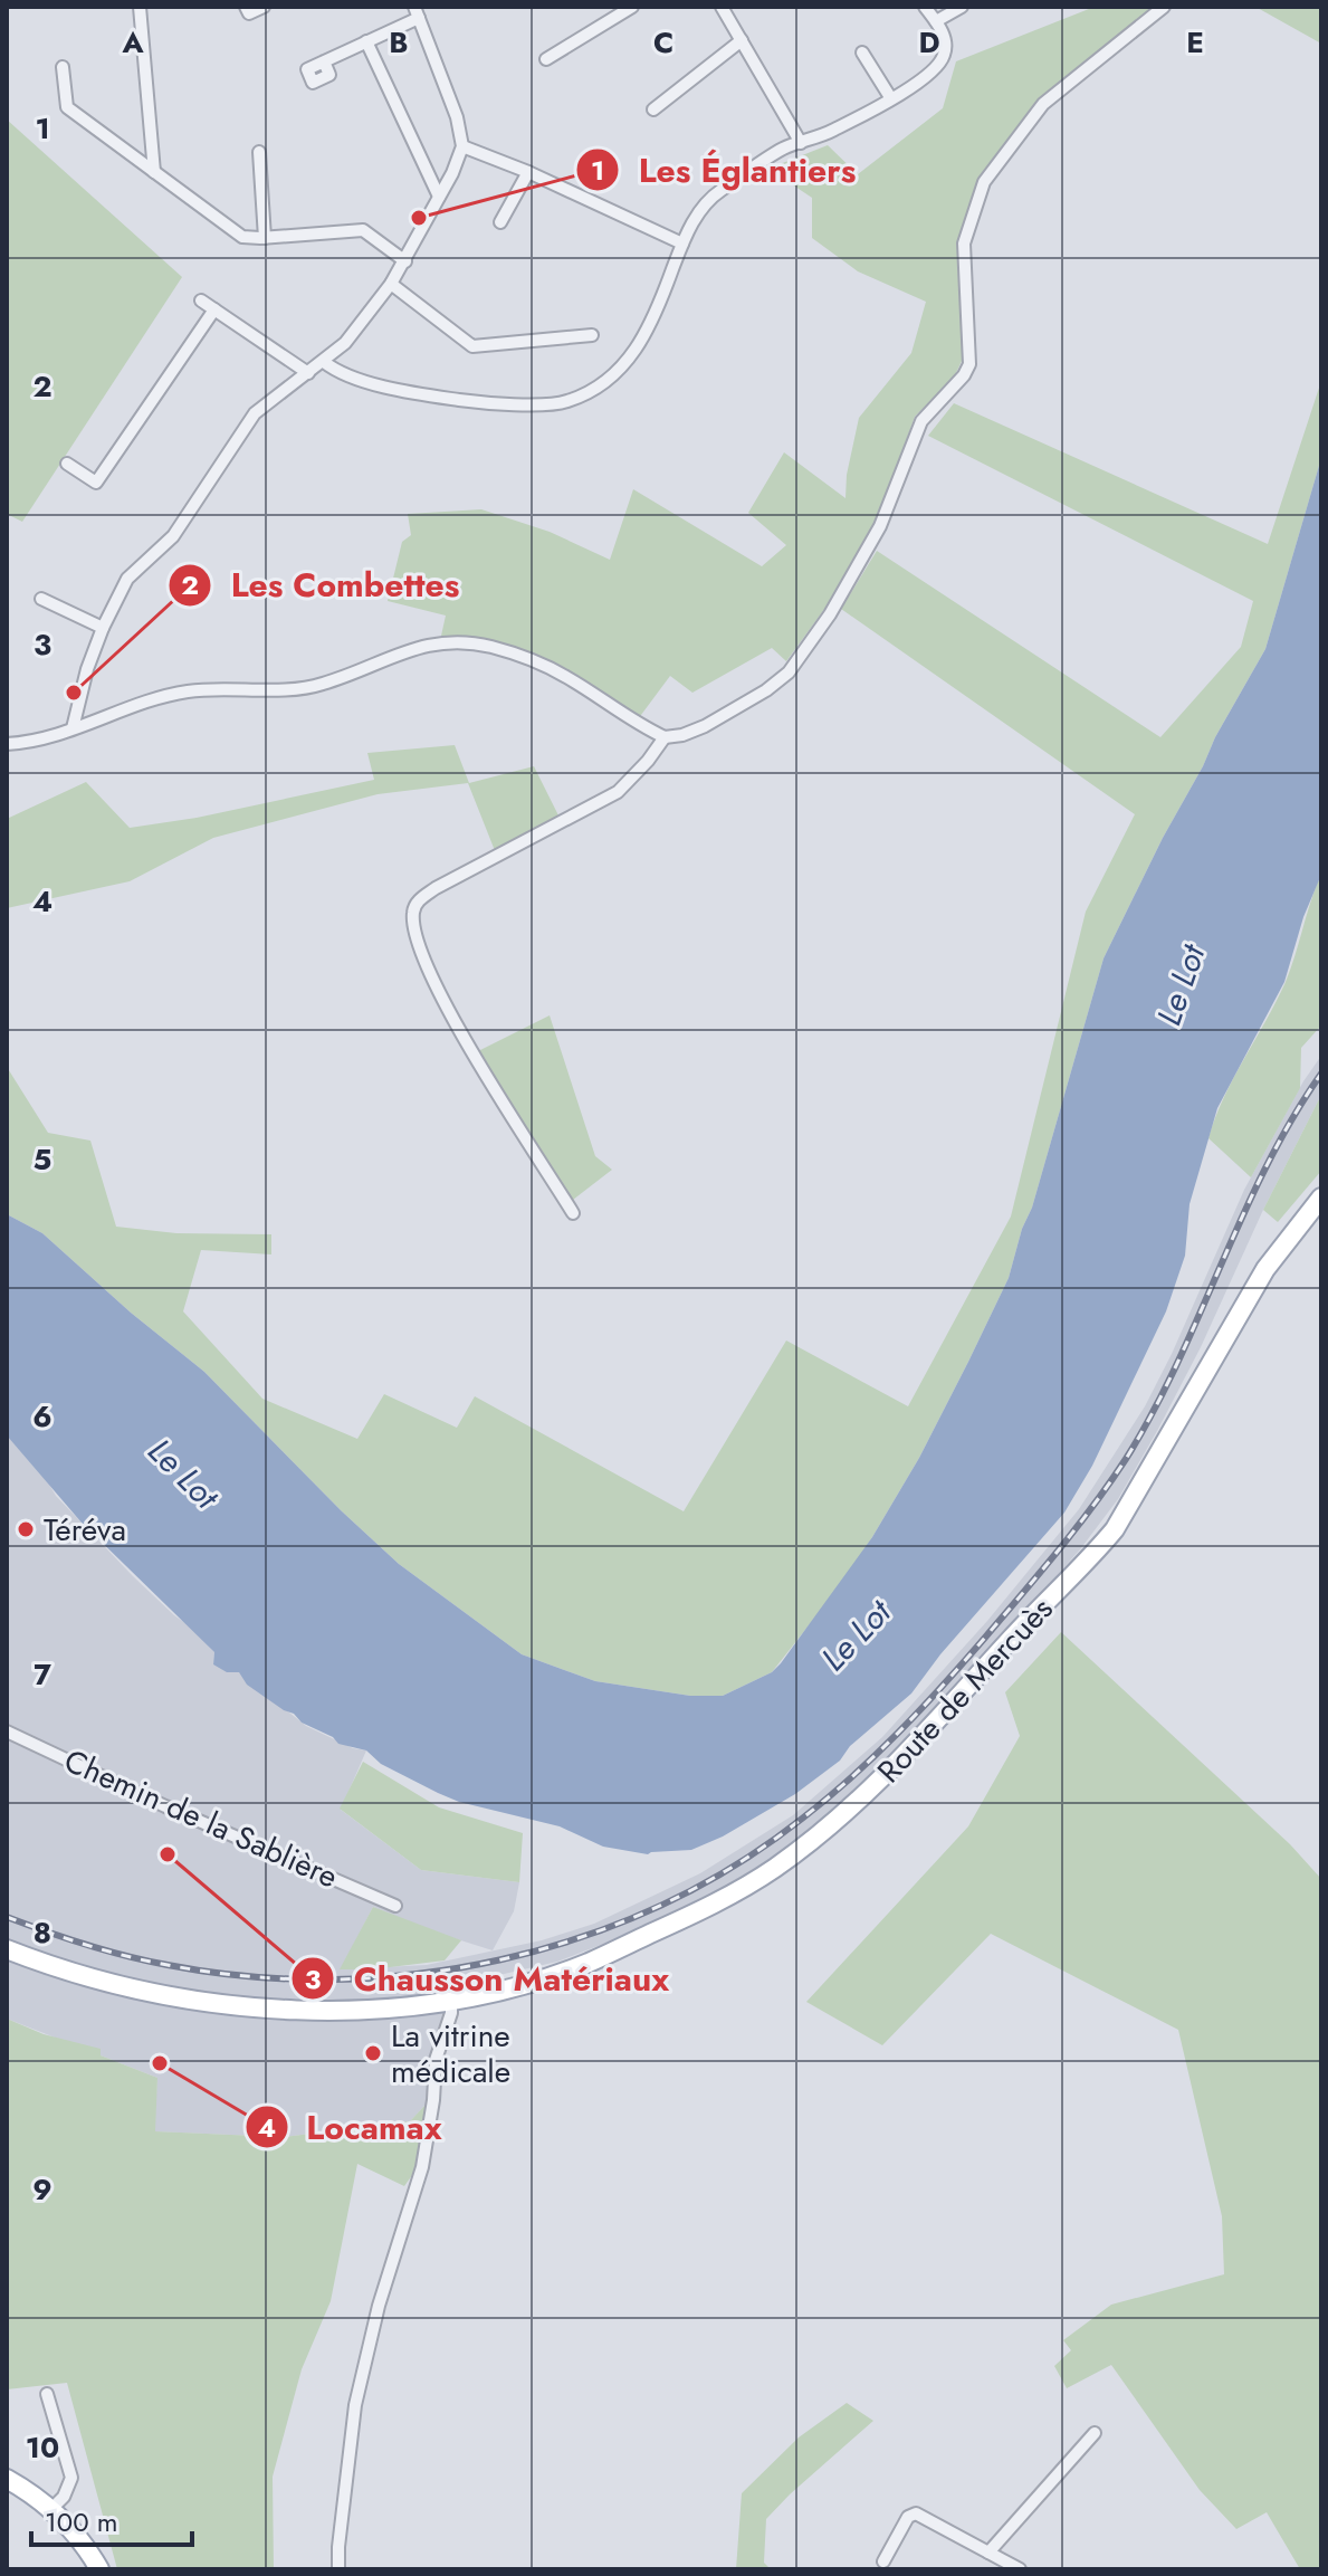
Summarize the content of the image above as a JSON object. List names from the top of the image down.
{
  "streets": {
    "main road": ["Route de Mercuès"],
    "street": ["Chemin de la Sablière"]
  },
  "water": ["Le Lot"],
  "places": [
    "Les Églantiers",
    "Les Combettes",
    "Téréva",
    "Chausson Matériaux",
    "La vitrine médicale",
    "Locamax"
  ],
  "scale_bar": "100 m",
  "grid": {
    "columns": [
      "A",
      "B",
      "C",
      "D",
      "E"
    ],
    "rows": [
      "1",
      "2",
      "3",
      "4",
      "5",
      "6",
      "7",
      "8",
      "9",
      "10"
    ]
  }
}
